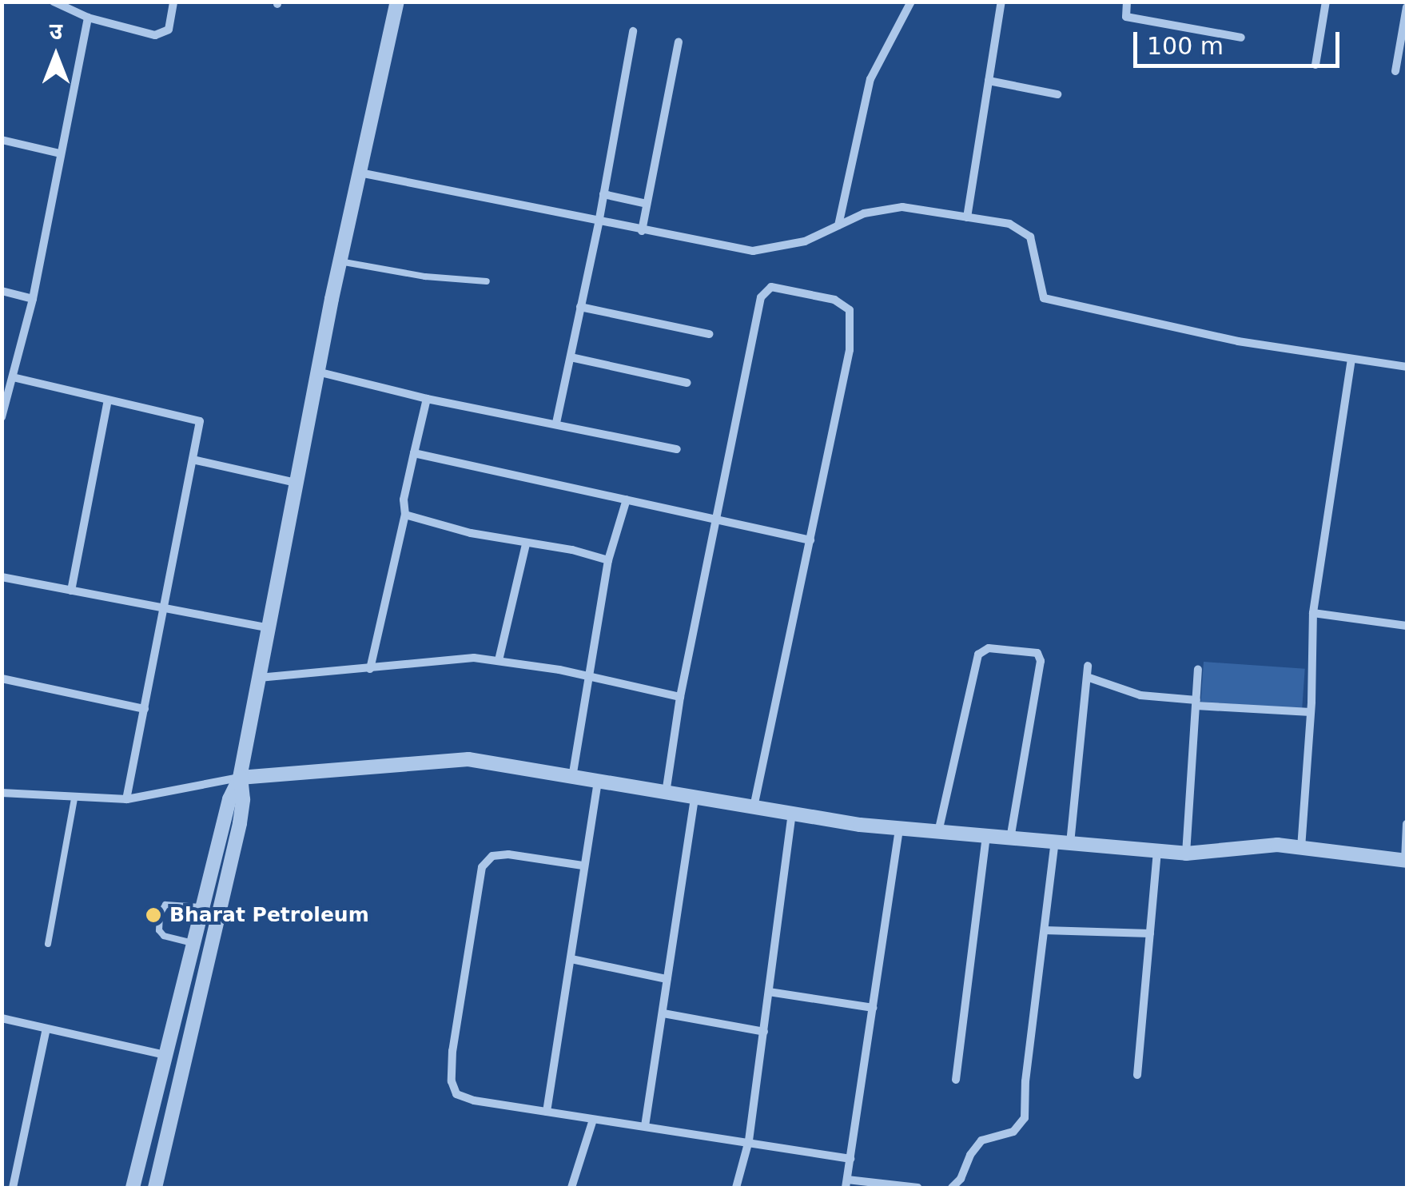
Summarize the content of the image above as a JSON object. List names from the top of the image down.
{
  "places": ["Bharat Petroleum"],
  "scale_bar": "100 m",
  "north": "top"
}
